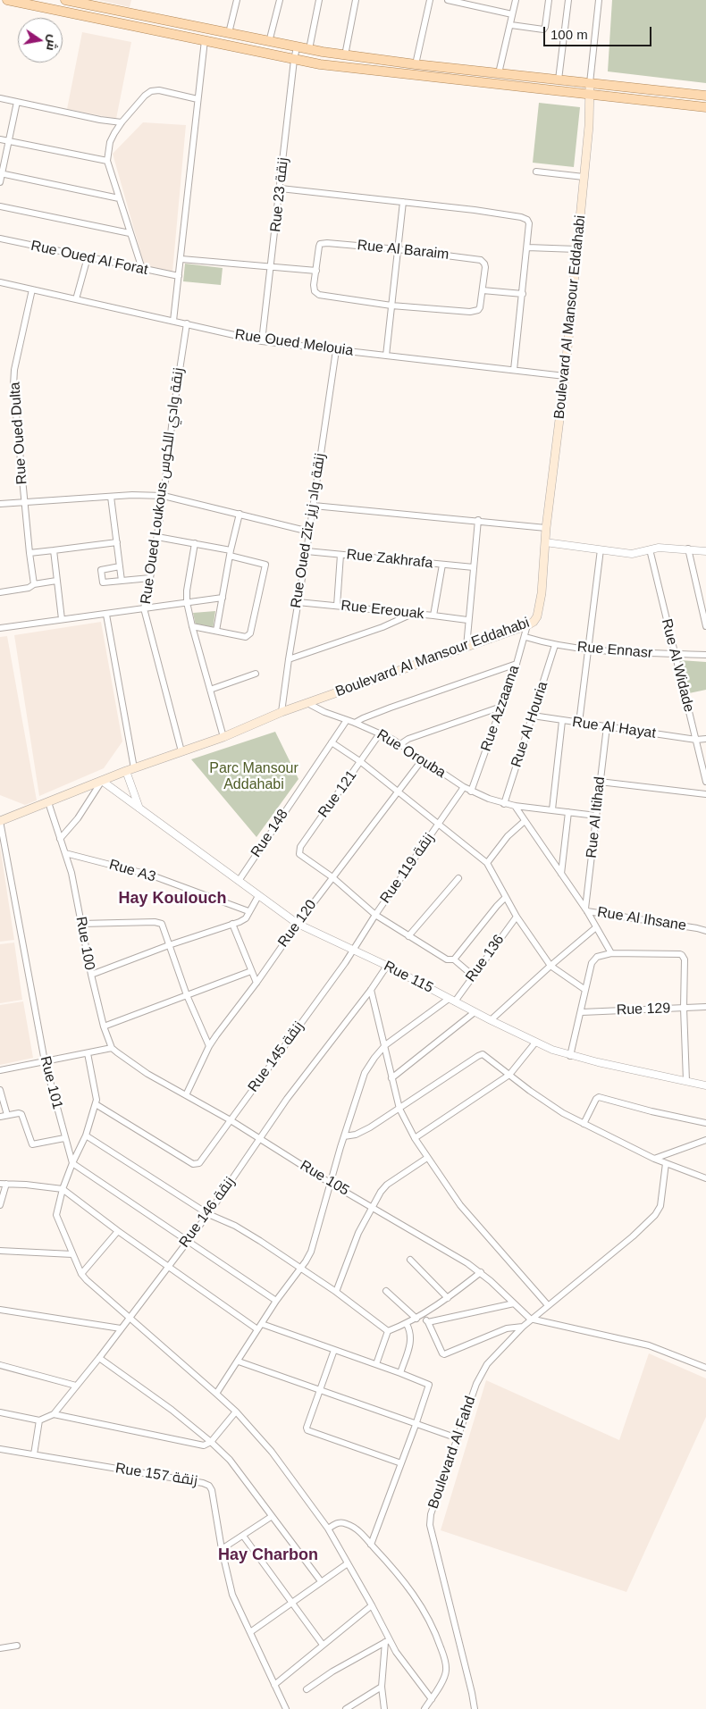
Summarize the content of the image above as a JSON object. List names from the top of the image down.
{
  "streets": {
    "main road": ["Boulevard Al Mansour Eddahabi"],
    "street": [
      "Rue 23 زنقة",
      "Rue Al Baraim",
      "Rue Oued Al Forat",
      "Rue Oued Melouia",
      "Rue Oued Dulta",
      "Rue Oued Loukous زنقة وادي اللكوس",
      "Rue Oued Ziz زنقة واد زيز",
      "Rue Zakhrafa",
      "Rue Ereouak",
      "Rue Ennasr",
      "Rue Al Widade",
      "Rue Azzaama",
      "Rue Al Houria",
      "Rue Al Hayat",
      "Rue Orouba",
      "Rue 121",
      "Rue Al Itihad",
      "Rue 148",
      "Rue 119 زنقة",
      "Rue A3",
      "Rue Al Ihsane",
      "Rue 120",
      "Rue 100",
      "Rue 136",
      "Rue 115",
      "Rue 129",
      "Rue 145 زنقة",
      "Rue 101",
      "Rue 105",
      "Rue 146 زنقة",
      "Boulevard Al Fahd",
      "Rue 157 زنقة"
    ]
  },
  "crossings": [
    ["Rue 23 زنقة", "Rue Oued Melouia"],
    ["Boulevard Al Mansour Eddahabi", "Rue Oued Melouia"],
    ["Boulevard Al Mansour Eddahabi", "Rue Oued Loukous زنقة وادي اللكوس"],
    ["Boulevard Al Mansour Eddahabi", "Rue Oued Ziz زنقة واد زيز"],
    ["Boulevard Al Mansour Eddahabi", "Rue Azzaama"],
    ["Boulevard Al Mansour Eddahabi", "Rue Orouba"],
    ["Boulevard Al Mansour Eddahabi", "Rue 100"],
    ["Boulevard Al Mansour Eddahabi", "Rue 115"],
    ["Boulevard Al Mansour Eddahabi", "Rue 101"],
    ["Rue Oued Melouia", "Rue Oued Dulta"],
    ["Rue Oued Melouia", "Rue Oued Loukous زنقة وادي اللكوس"],
    ["Rue Oued Melouia", "Rue Oued Ziz زنقة واد زيز"],
    ["Rue Oued Ziz زنقة واد زيز", "Rue Zakhrafa"],
    ["Rue Oued Ziz زنقة واد زيز", "Rue Ereouak"],
    ["Rue Ennasr", "Rue Al Widade"],
    ["Rue Ennasr", "Rue Azzaama"],
    ["Rue Ennasr", "Rue Al Houria"],
    ["Rue Al Widade", "Rue Al Hayat"],
    ["Rue Azzaama", "Rue Orouba"],
    ["Rue Al Houria", "Rue Al Hayat"],
    ["Rue Al Houria", "Rue Orouba"],
    ["Rue Al Hayat", "Rue Al Itihad"],
    ["Rue Orouba", "Rue 121"],
    ["Rue Orouba", "Rue Al Itihad"],
    ["Rue Orouba", "Rue 148"],
    ["Rue Orouba", "Rue 119 زنقة"],
    ["Rue Orouba", "Rue 120"],
    ["Rue 121", "Rue 120"],
    ["Rue Al Itihad", "Rue Al Ihsane"],
    ["Rue 148", "Rue 115"],
    ["Rue 119 زنقة", "Rue 115"],
    ["Rue 119 زنقة", "Rue 145 زنقة"],
    ["Rue A3", "Rue 100"],
    ["Rue 120", "Rue 115"],
    ["Rue 120", "Rue 105"],
    ["Rue 100", "Rue 105"],
    ["Rue 136", "Rue 115"],
    ["Rue 136", "Rue 105"],
    ["Rue 115", "Rue 145 زنقة"],
    ["Rue 115", "Rue 146 زنقة"],
    ["Rue 145 زنقة", "Rue 105"],
    ["Rue 105", "Rue 146 زنقة"],
    ["Rue 105", "Boulevard Al Fahd"]
  ],
  "districts": ["Hay Koulouch", "Hay Charbon"],
  "parks": ["Parc Mansour Addahabi"],
  "scale_bar": "100 m",
  "north": "right"
}
